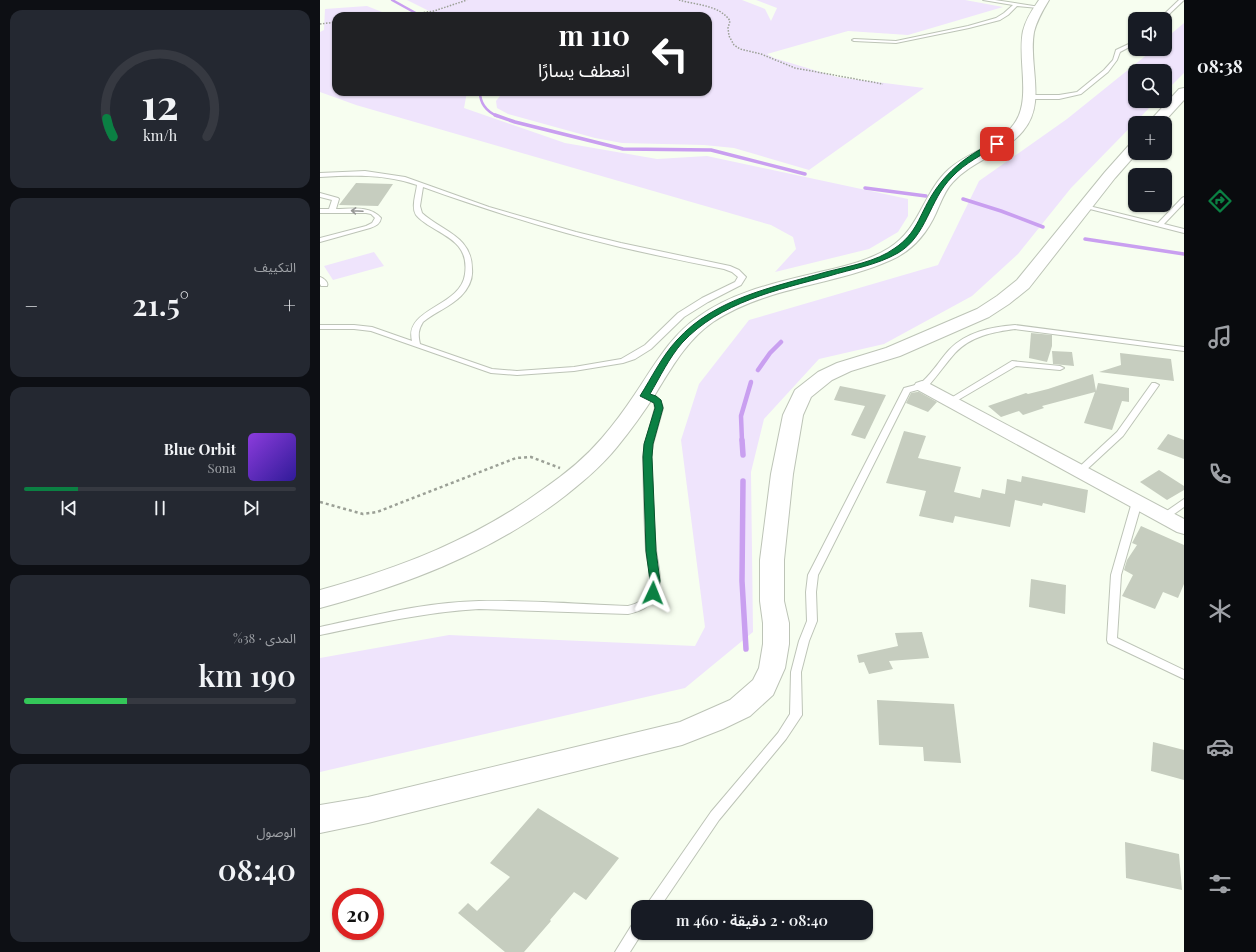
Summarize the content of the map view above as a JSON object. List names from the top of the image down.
{
  "page": {
    "tabs": "08:38",
    "map_buttons": ["+", "−"],
    "turn": ["110 m", "انعطف يسارًا"],
    "tile": [
      "التكييف",
      ["المدى · 38%", "190 km"],
      ["الوصول", "08:40"]
    ],
    "heat": ["−", "21.5°", "+"],
    "song": ["Blue Orbit", "Sona"],
    "limit": "20",
    "trip": "08:40 · 2 دقيقة · 460 m",
    "gauge": ["12", "km/h"]
  }
}
